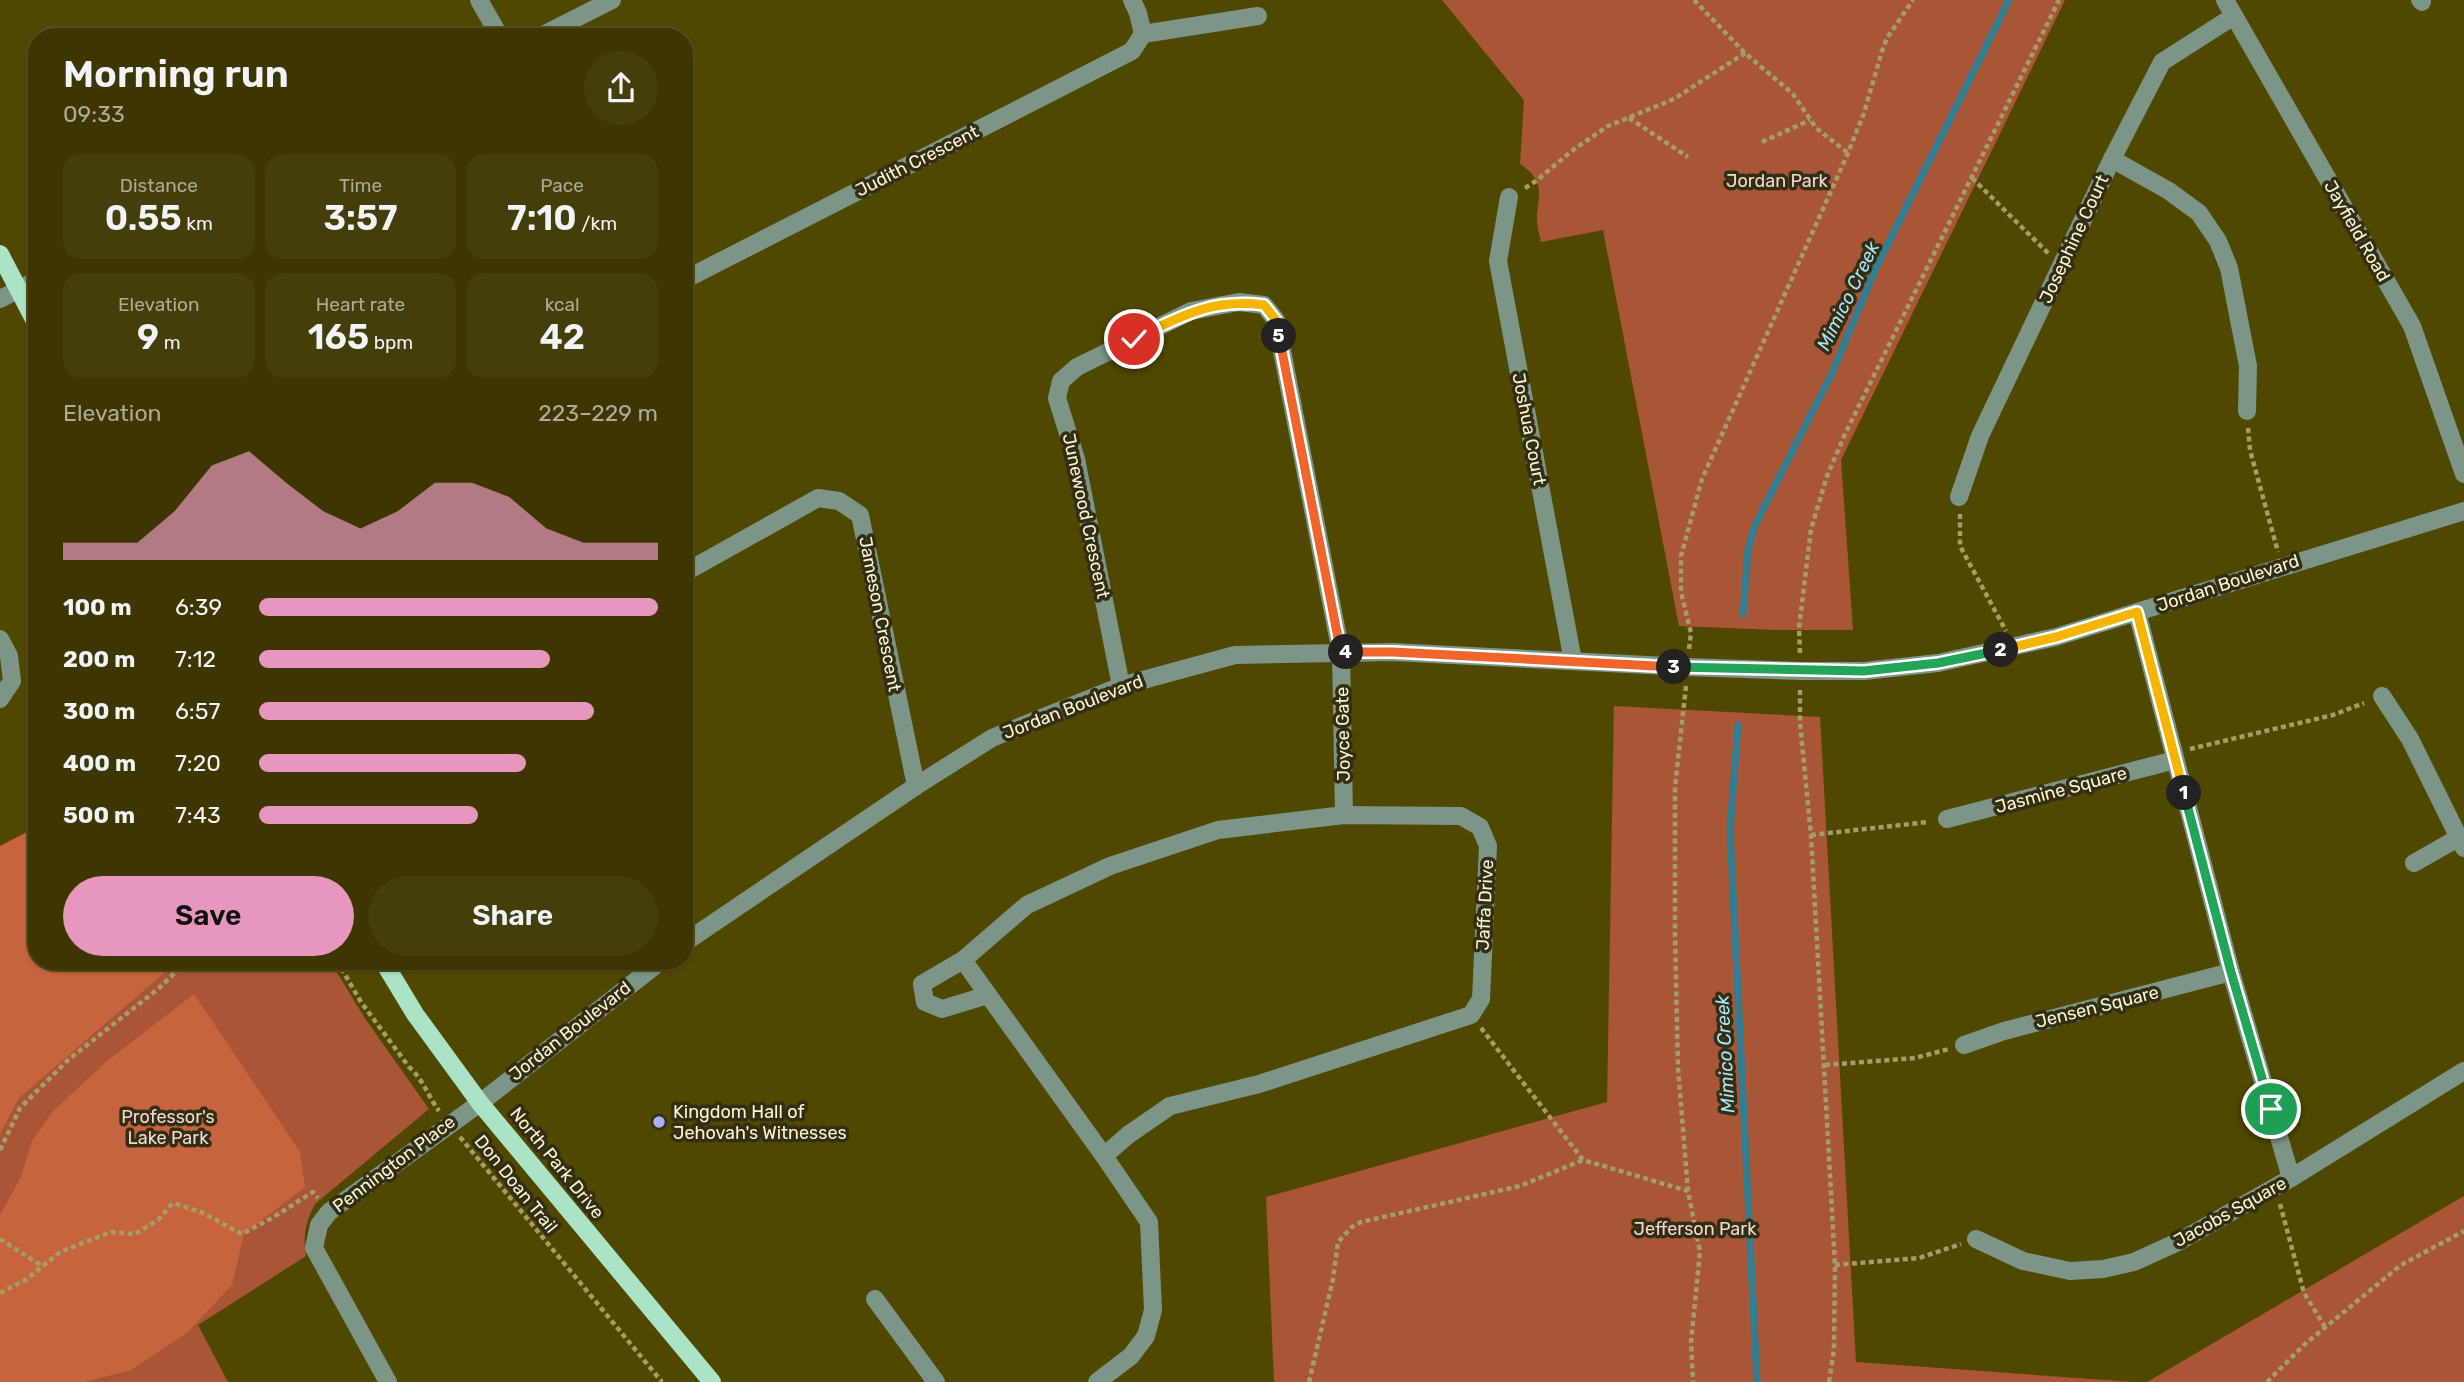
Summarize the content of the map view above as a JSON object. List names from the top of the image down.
{
  "streets": {
    "main road": ["North Park Drive"],
    "street": [
      "Judith Crescent",
      "Jayfield Road",
      "Josephine Court",
      "Joshua Court",
      "Junewood Crescent",
      "Jordan Boulevard",
      "Jameson Crescent",
      "Joyce Gate",
      "Jasmine Square",
      "Jaffa Drive",
      "Jensen Square",
      "Pennington Place",
      "Jacobs Square"
    ],
    "path": ["Don Doan Trail"]
  },
  "crossings": [
    ["Jayfield Road", "Josephine Court"],
    ["Joshua Court", "Jordan Boulevard"],
    ["Junewood Crescent", "Jordan Boulevard"],
    ["Junewood Crescent", "Joyce Gate"],
    ["Jordan Boulevard", "Jameson Crescent"],
    ["Jordan Boulevard", "Joyce Gate"],
    ["Jordan Boulevard", "North Park Drive"],
    ["Jordan Boulevard", "Pennington Place"],
    ["Joyce Gate", "Jaffa Drive"],
    ["North Park Drive", "Pennington Place"],
    ["Pennington Place", "Don Doan Trail"]
  ],
  "water": ["Mimico Creek"],
  "parks": ["Jordan Park", "Professor's Lake Park", "Jefferson Park"],
  "places": ["Kingdom Hall of Jehovah's Witnesses"],
  "page": {
    "heading": ["Morning run", "09:33"],
    "stats": [
      ["Distance", "0.55 km"],
      ["Time", "3:57"],
      ["Pace", "7:10 /km"],
      ["Elevation", "9 m"],
      ["Heart rate", "165 bpm"],
      ["kcal", "42"]
    ],
    "pins": [
      "5",
      "2",
      "4",
      "3",
      "1"
    ],
    "chart": ["Elevation", "223–229 m"],
    "list": [
      {
        "name": "100 m",
        "note": "6:39"
      },
      {
        "name": "200 m",
        "note": "7:12"
      },
      {
        "name": "300 m",
        "note": "6:57"
      },
      {
        "name": "400 m",
        "note": "7:20"
      },
      {
        "name": "500 m",
        "note": "7:43"
      }
    ],
    "buttons": ["Save", "Share"]
  }
}
